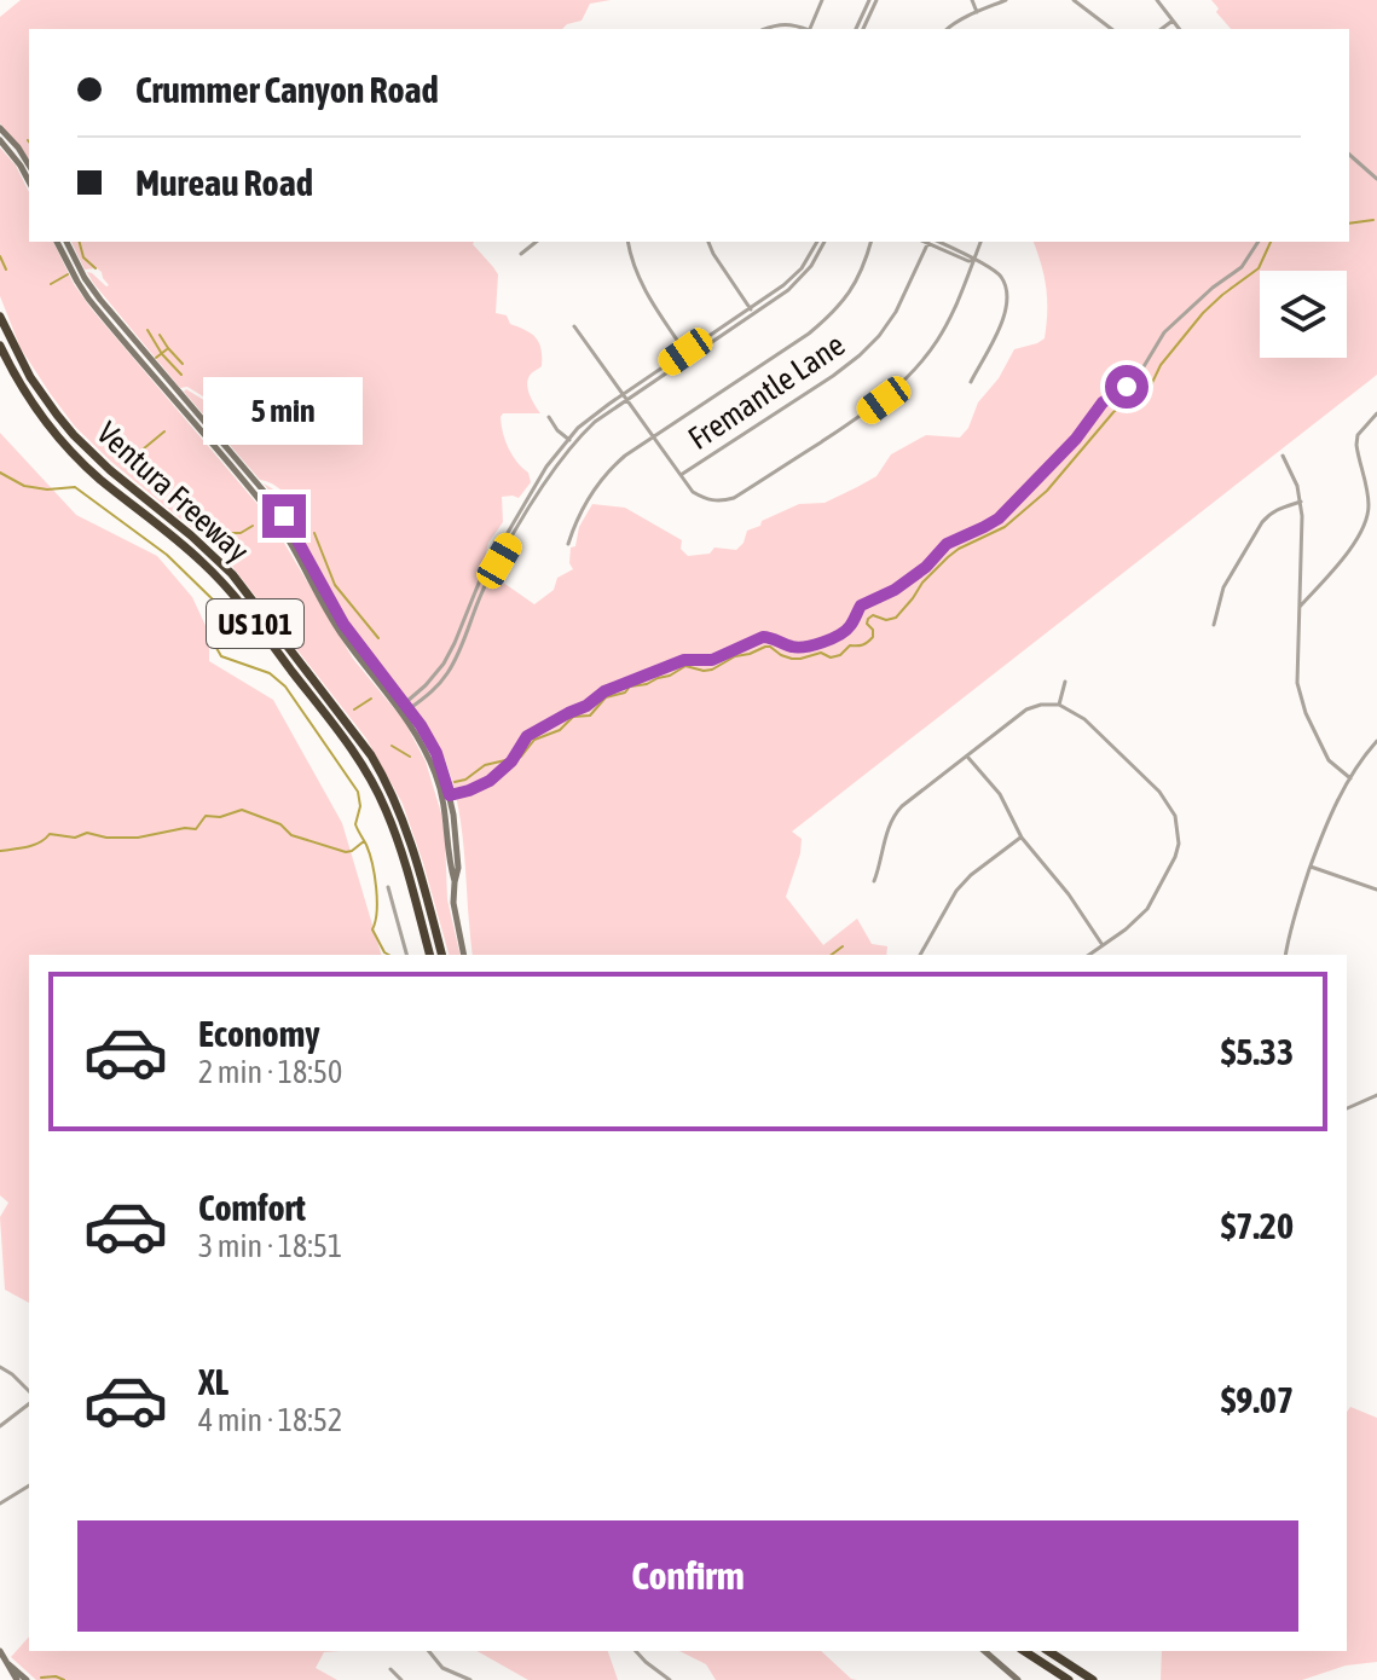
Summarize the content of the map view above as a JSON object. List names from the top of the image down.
{
  "streets": {
    "highway": ["Ventura Freeway", "US 101"],
    "street": ["Fremantle Lane"]
  },
  "page": {
    "banner": ["Crummer Canyon Road", "Mureau Road"],
    "bubble": "5 min",
    "list": [
      {
        "name": "Economy",
        "note": "2 min · 18:50",
        "value": "$5.33"
      },
      {
        "name": "Comfort",
        "note": "3 min · 18:51",
        "value": "$7.20"
      },
      {
        "name": "XL",
        "note": "4 min · 18:52",
        "value": "$9.07"
      }
    ],
    "buttons": "Confirm"
  }
}
